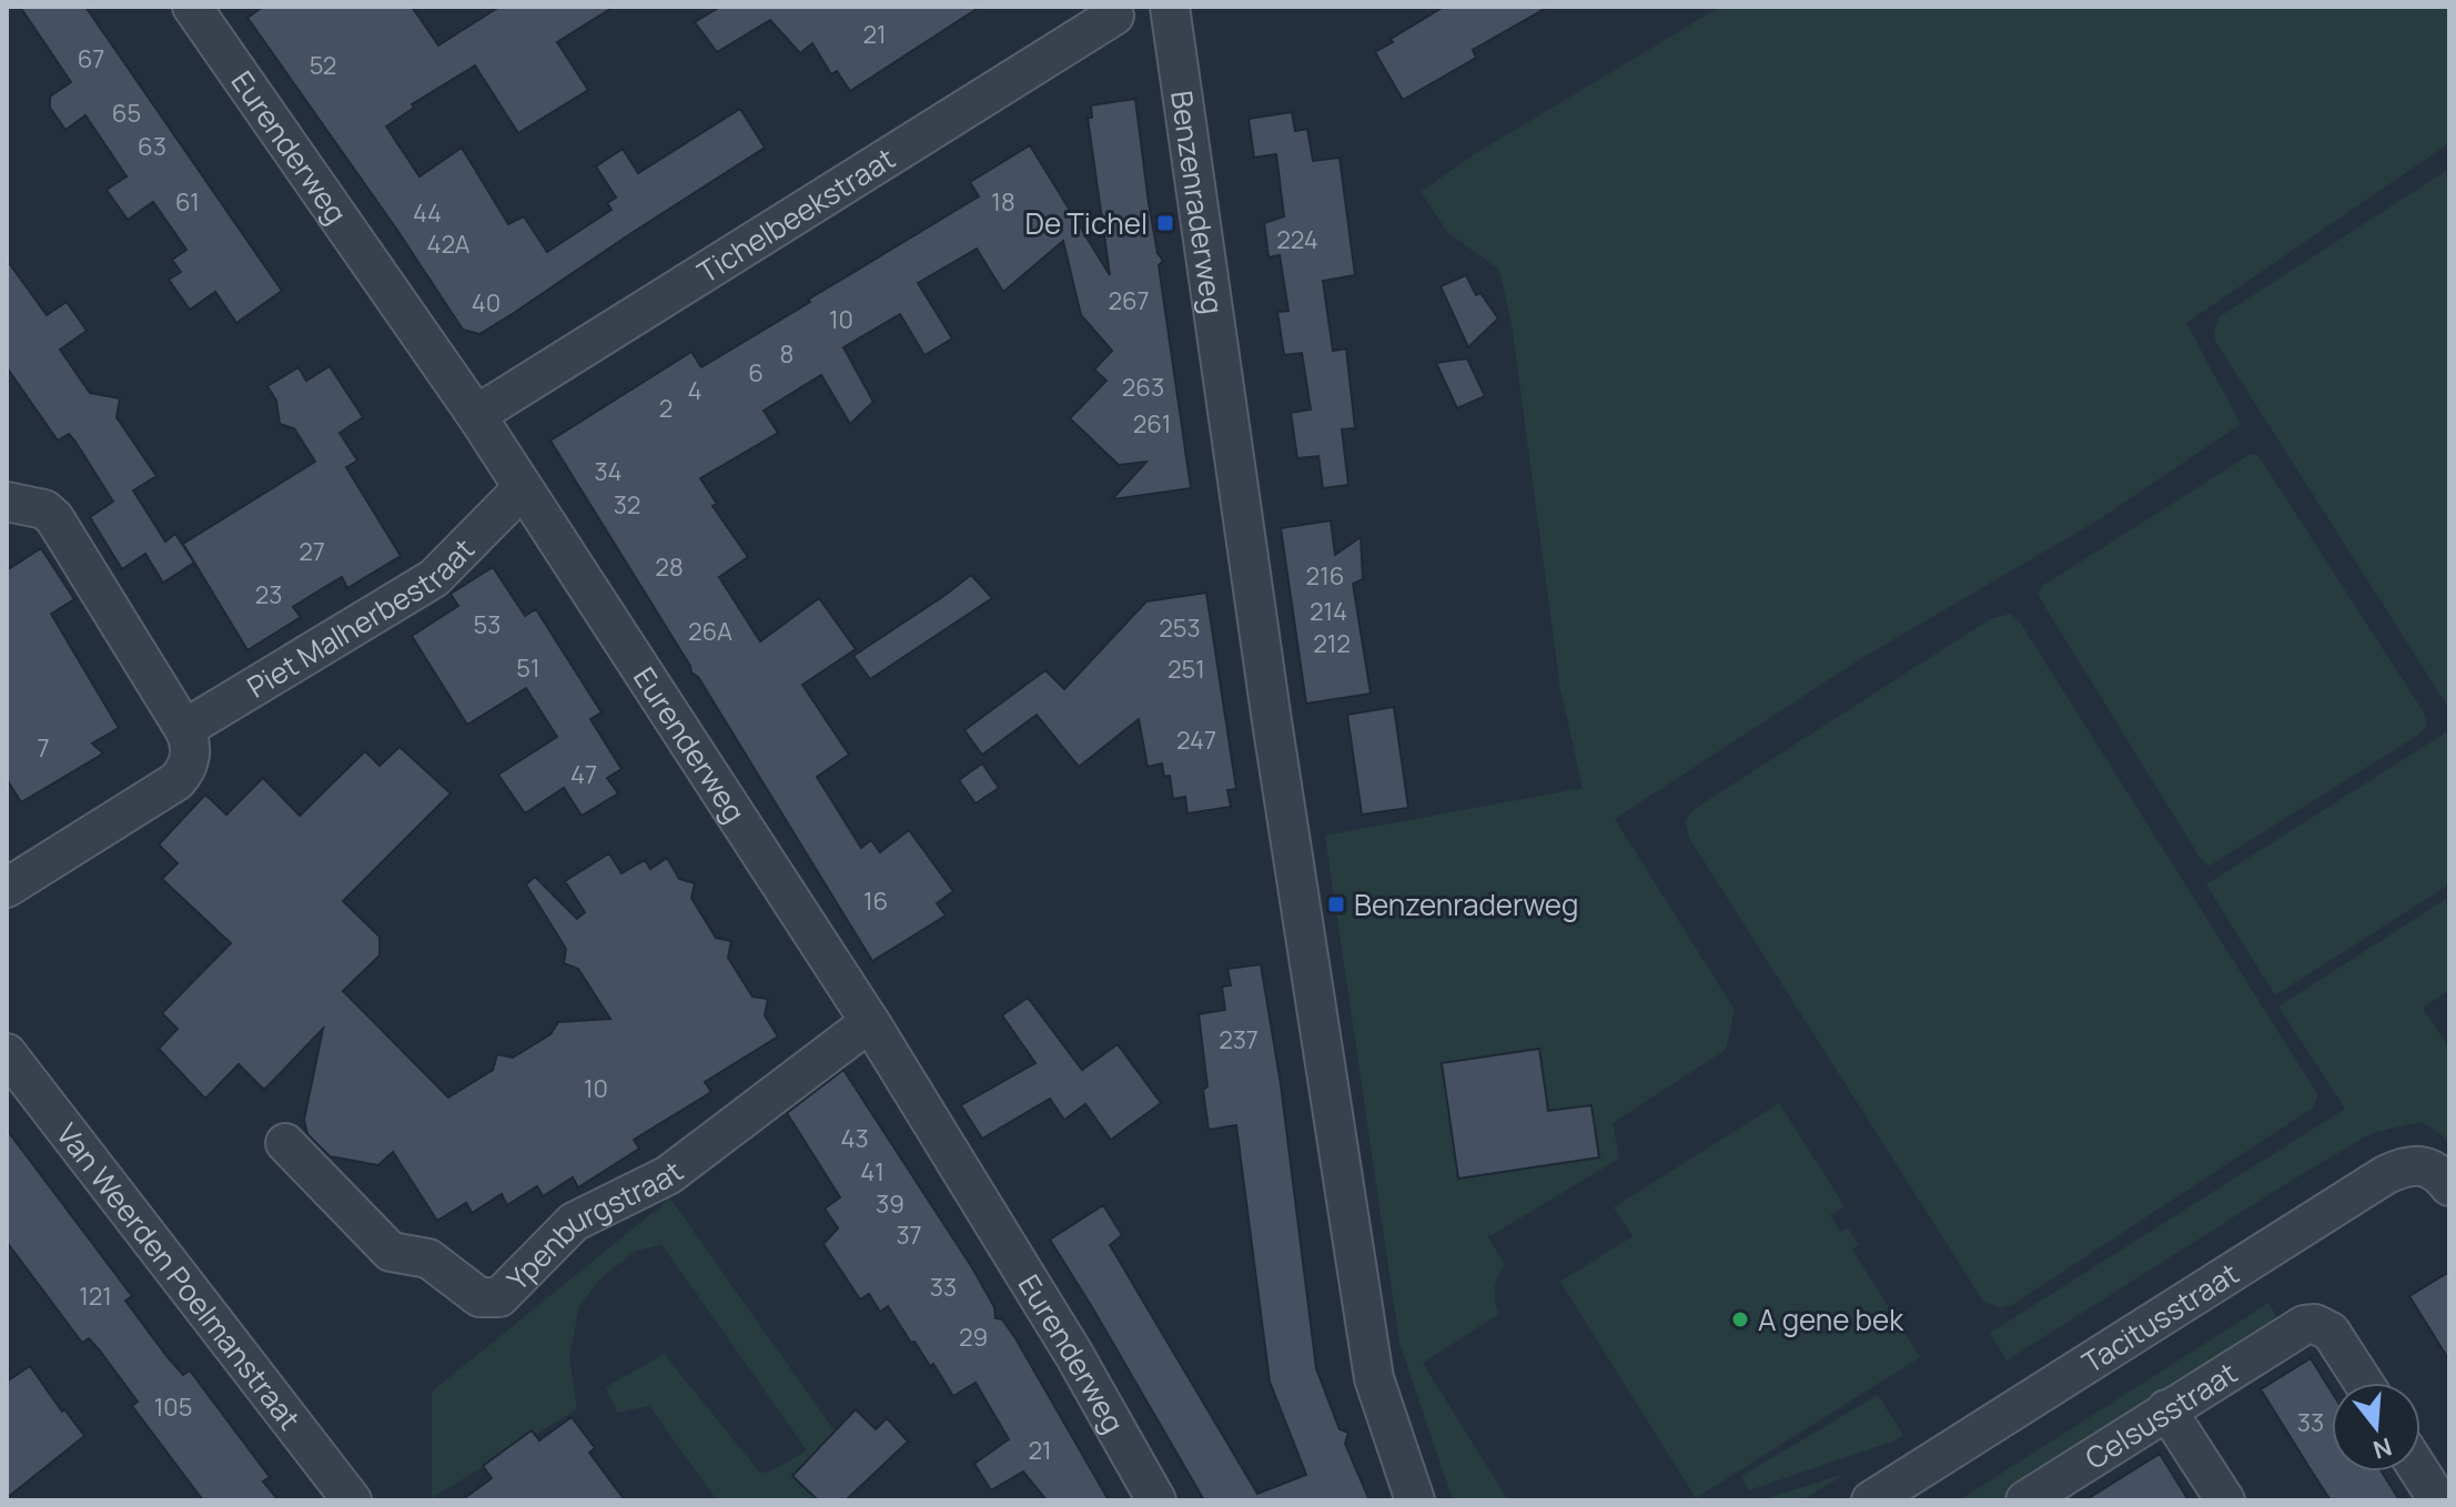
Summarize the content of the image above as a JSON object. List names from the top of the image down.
{
  "streets": {
    "street": [
      "Eurenderweg",
      "Benzenraderweg",
      "Tichelbeekstraat",
      "Piet Malherbestraat",
      "Ypenburgstraat",
      "Van Weerden Poelmanstraat",
      "Tacitusstraat",
      "Celsusstraat"
    ]
  },
  "crossings": [
    ["Eurenderweg", "Tichelbeekstraat"],
    ["Eurenderweg", "Piet Malherbestraat"],
    ["Eurenderweg", "Ypenburgstraat"]
  ],
  "places": {
    "transit": ["De Tichel", "Benzenraderweg"],
    "other": ["A gene bek"]
  },
  "house_numbers": [
    "21",
    "67",
    "52",
    "65",
    "63",
    "61",
    "18",
    "44",
    "224",
    "42A",
    "267",
    "40",
    "10",
    "8",
    "6",
    "263",
    "4",
    "2",
    "261",
    "34",
    "32",
    "27",
    "28",
    "216",
    "23",
    "214",
    "53",
    "253",
    "26A",
    "212",
    "51",
    "251",
    "247",
    "7",
    "47",
    "16",
    "237",
    "10",
    "43",
    "41",
    "39",
    "37",
    "33",
    "121",
    "29",
    "105",
    "33",
    "21"
  ],
  "north": "bottom"
}
